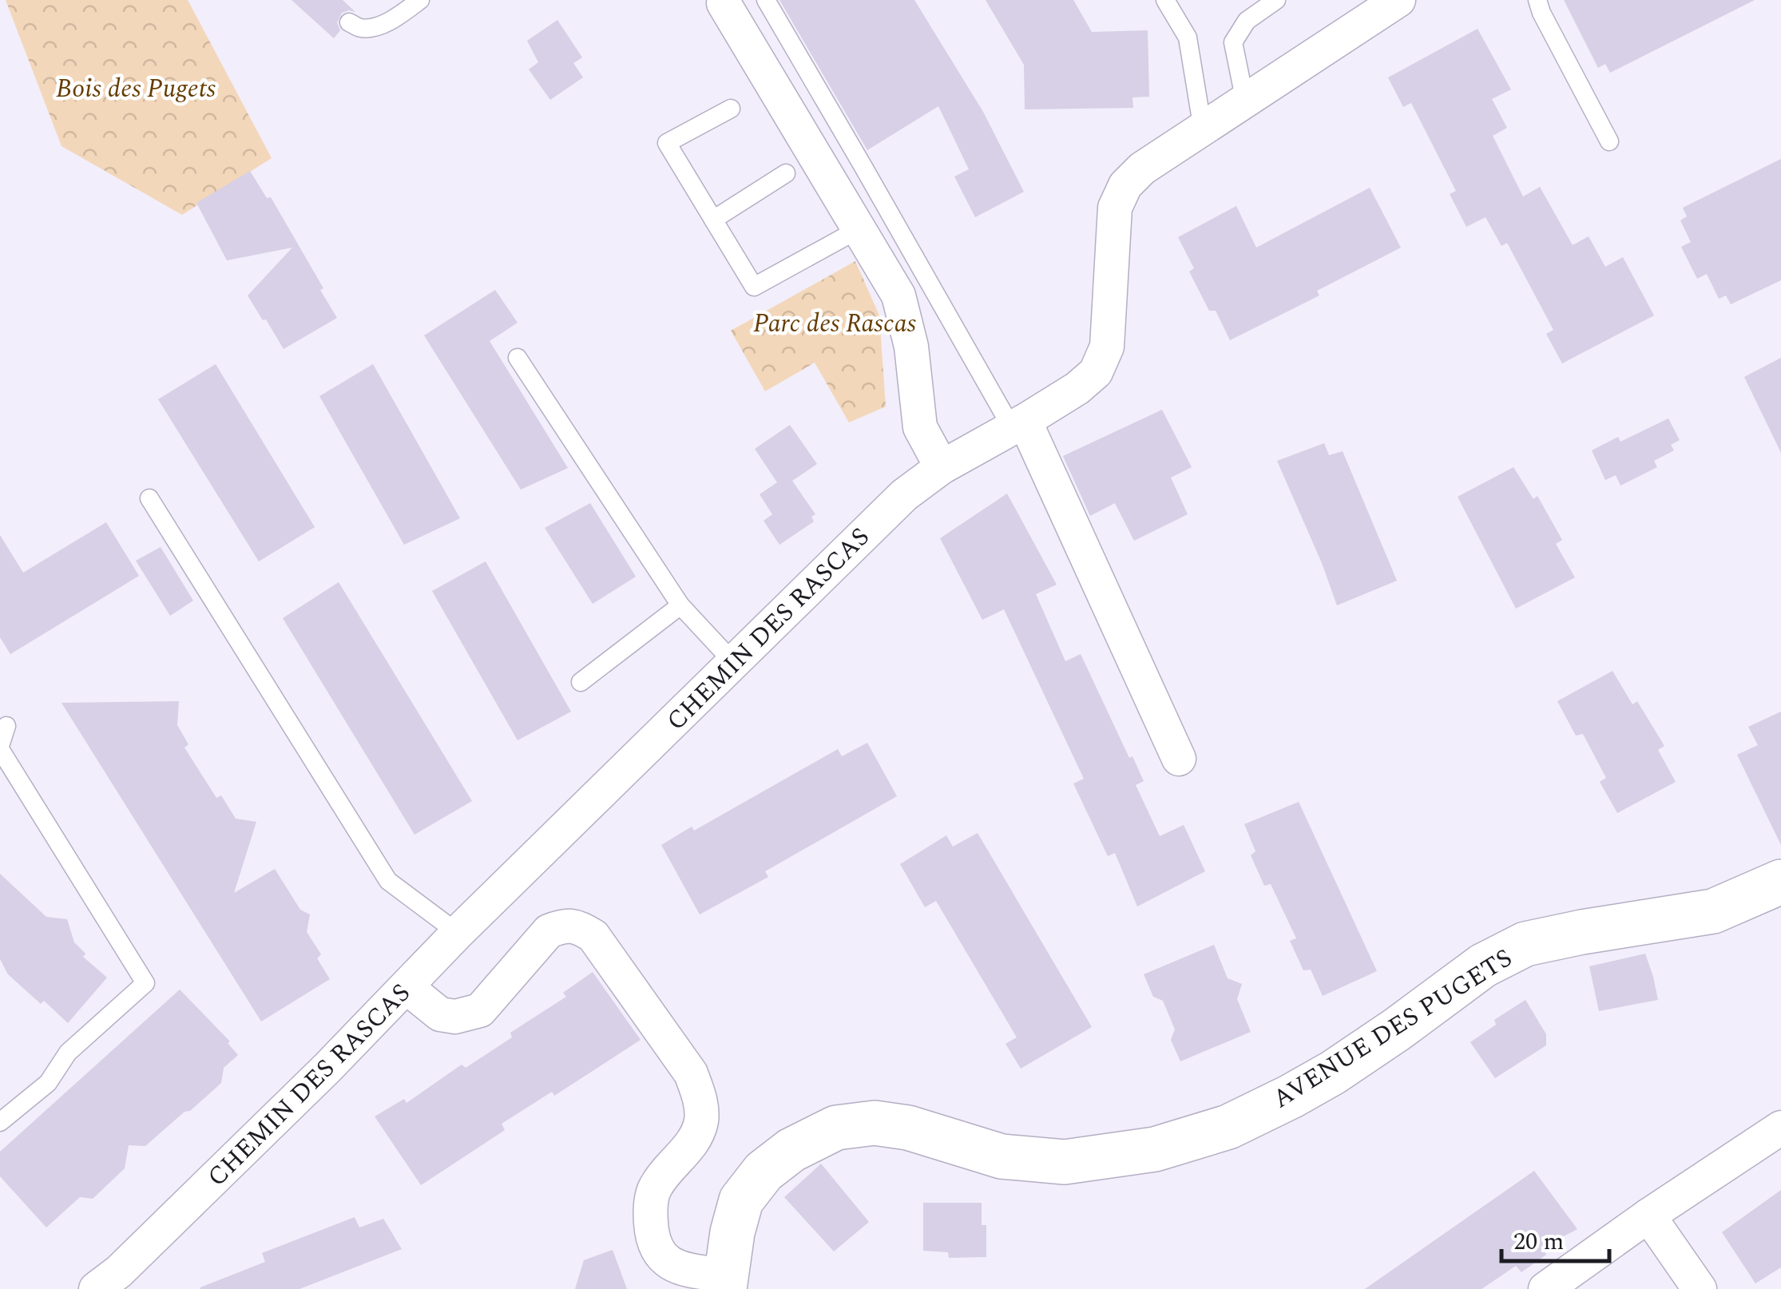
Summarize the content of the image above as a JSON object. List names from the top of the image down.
{
  "streets": {
    "main road": ["AVENUE DES PUGETS"],
    "street": ["CHEMIN DES RASCAS"]
  },
  "parks": ["Bois des Pugets", "Parc des Rascas"],
  "scale_bar": "20 m"
}
